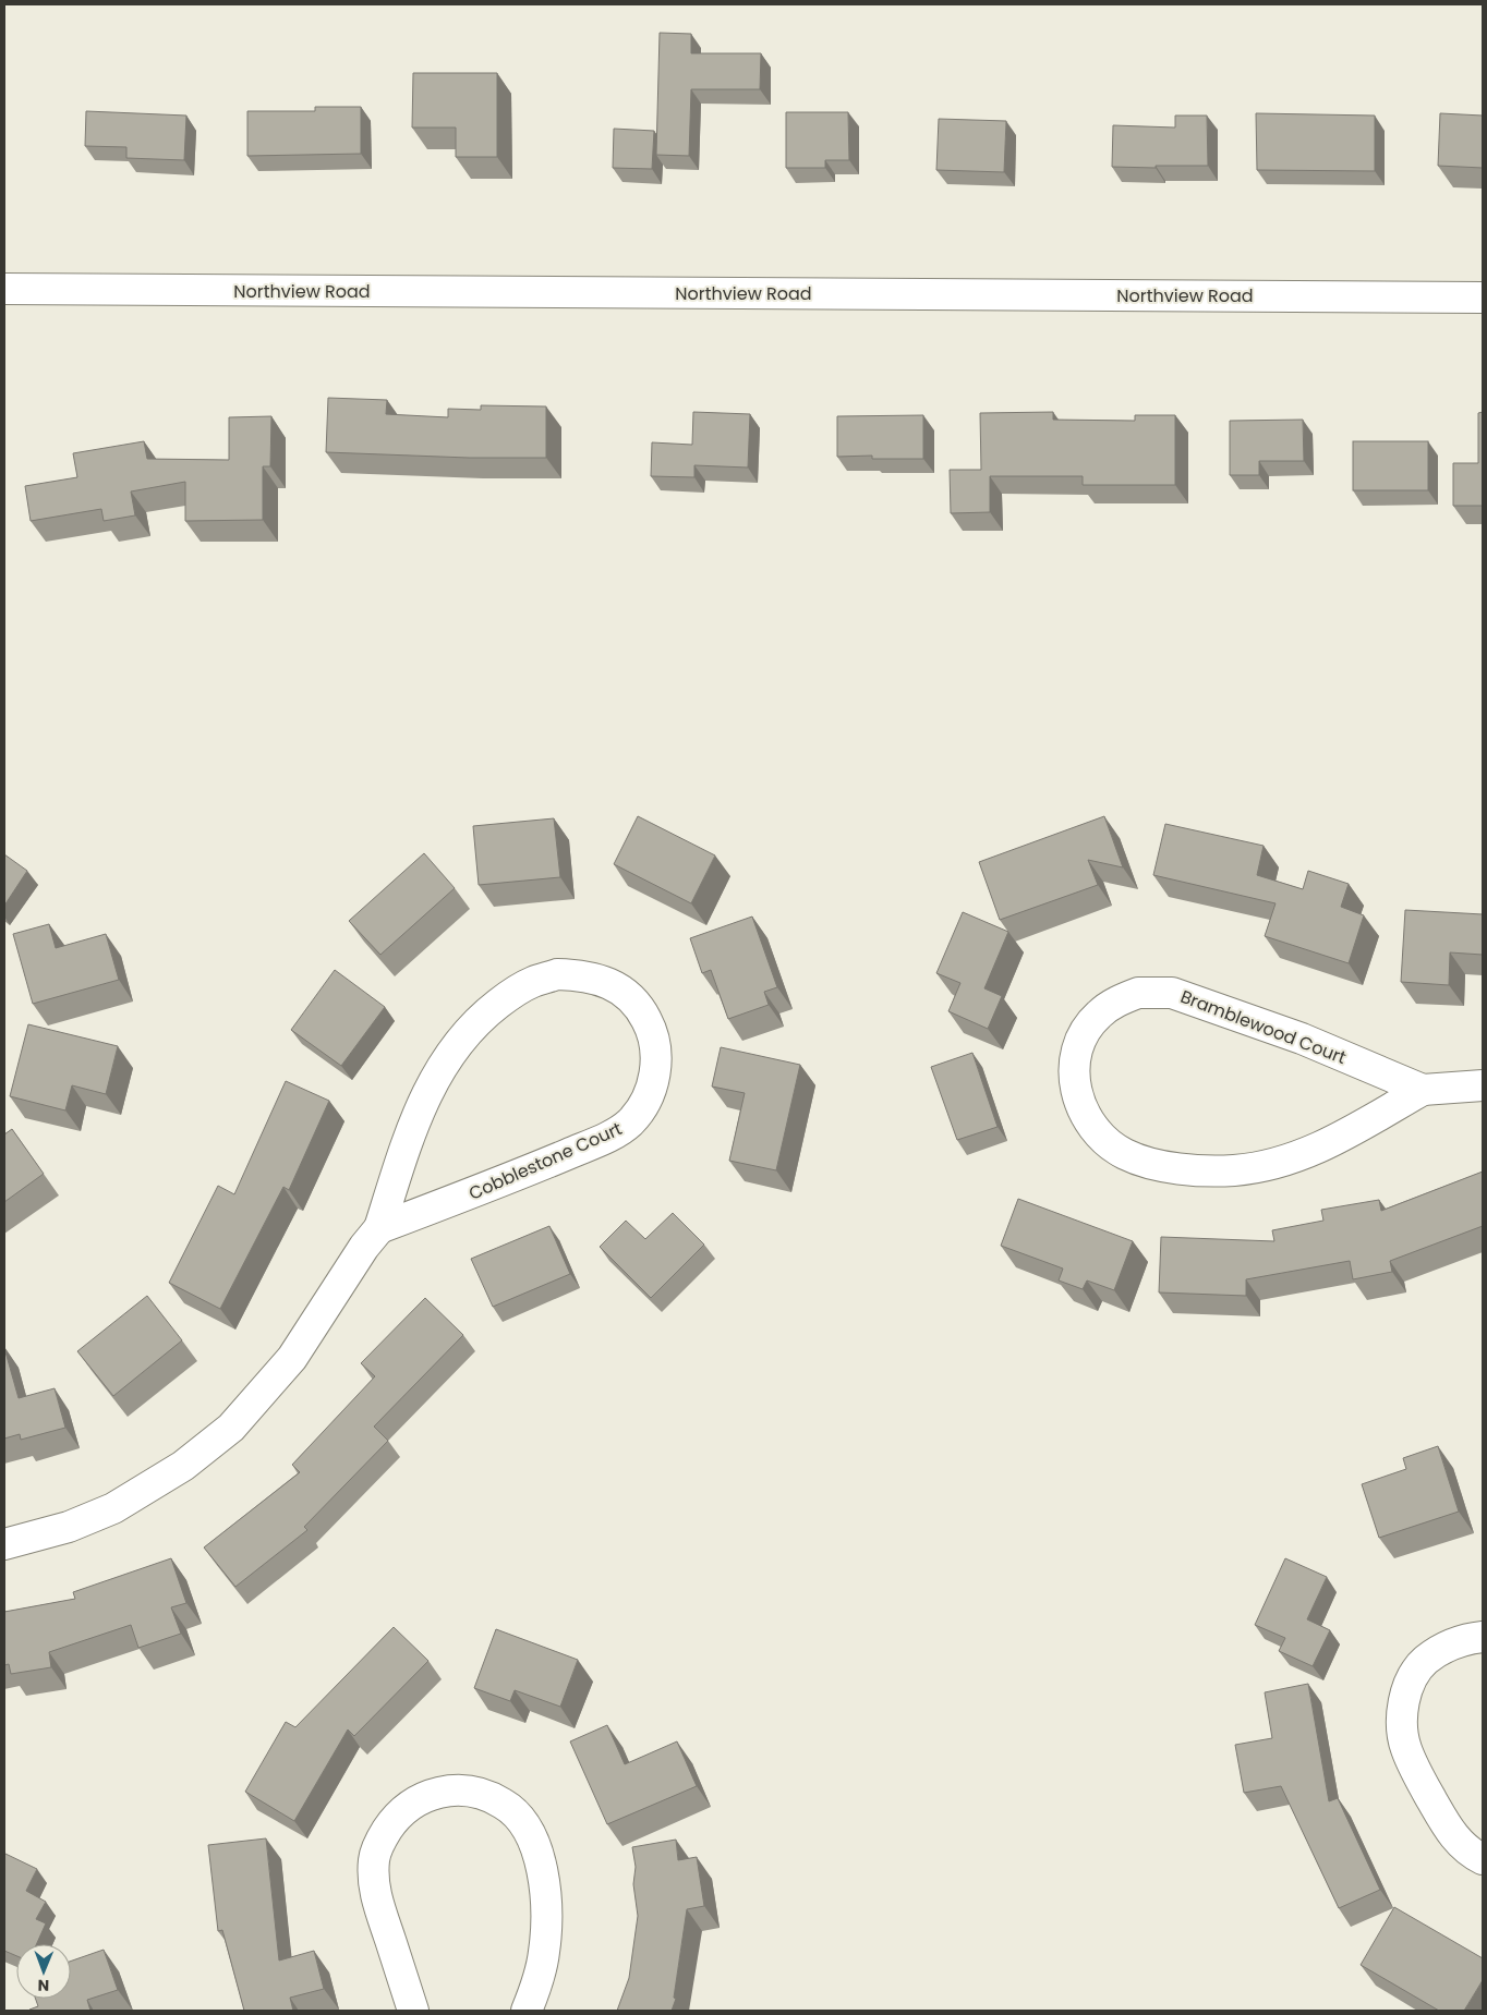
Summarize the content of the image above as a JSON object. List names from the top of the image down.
{
  "streets": {
    "street": ["Northview Road", "Bramblewood Court", "Cobblestone Court"]
  },
  "north": "bottom"
}
